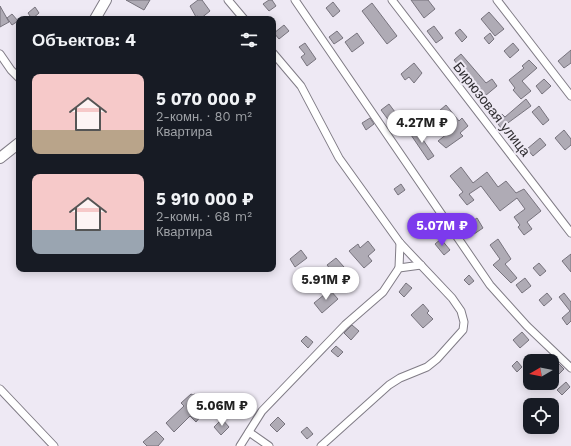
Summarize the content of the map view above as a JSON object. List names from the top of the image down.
{
  "streets": {
    "street": ["Бирюзовая улица"]
  },
  "north": "left",
  "page": {
    "heading": "Объектов: 4",
    "list": [
      {
        "name": "5 070 000 ₽",
        "note": "2-комн. · 80 m² · Квартира"
      },
      {
        "name": "5 910 000 ₽",
        "note": "2-комн. · 68 m² · Квартира"
      }
    ],
    "price": [
      "4.27M ₽",
      "5.07M ₽",
      "5.91M ₽",
      "5.06M ₽"
    ]
  }
}
